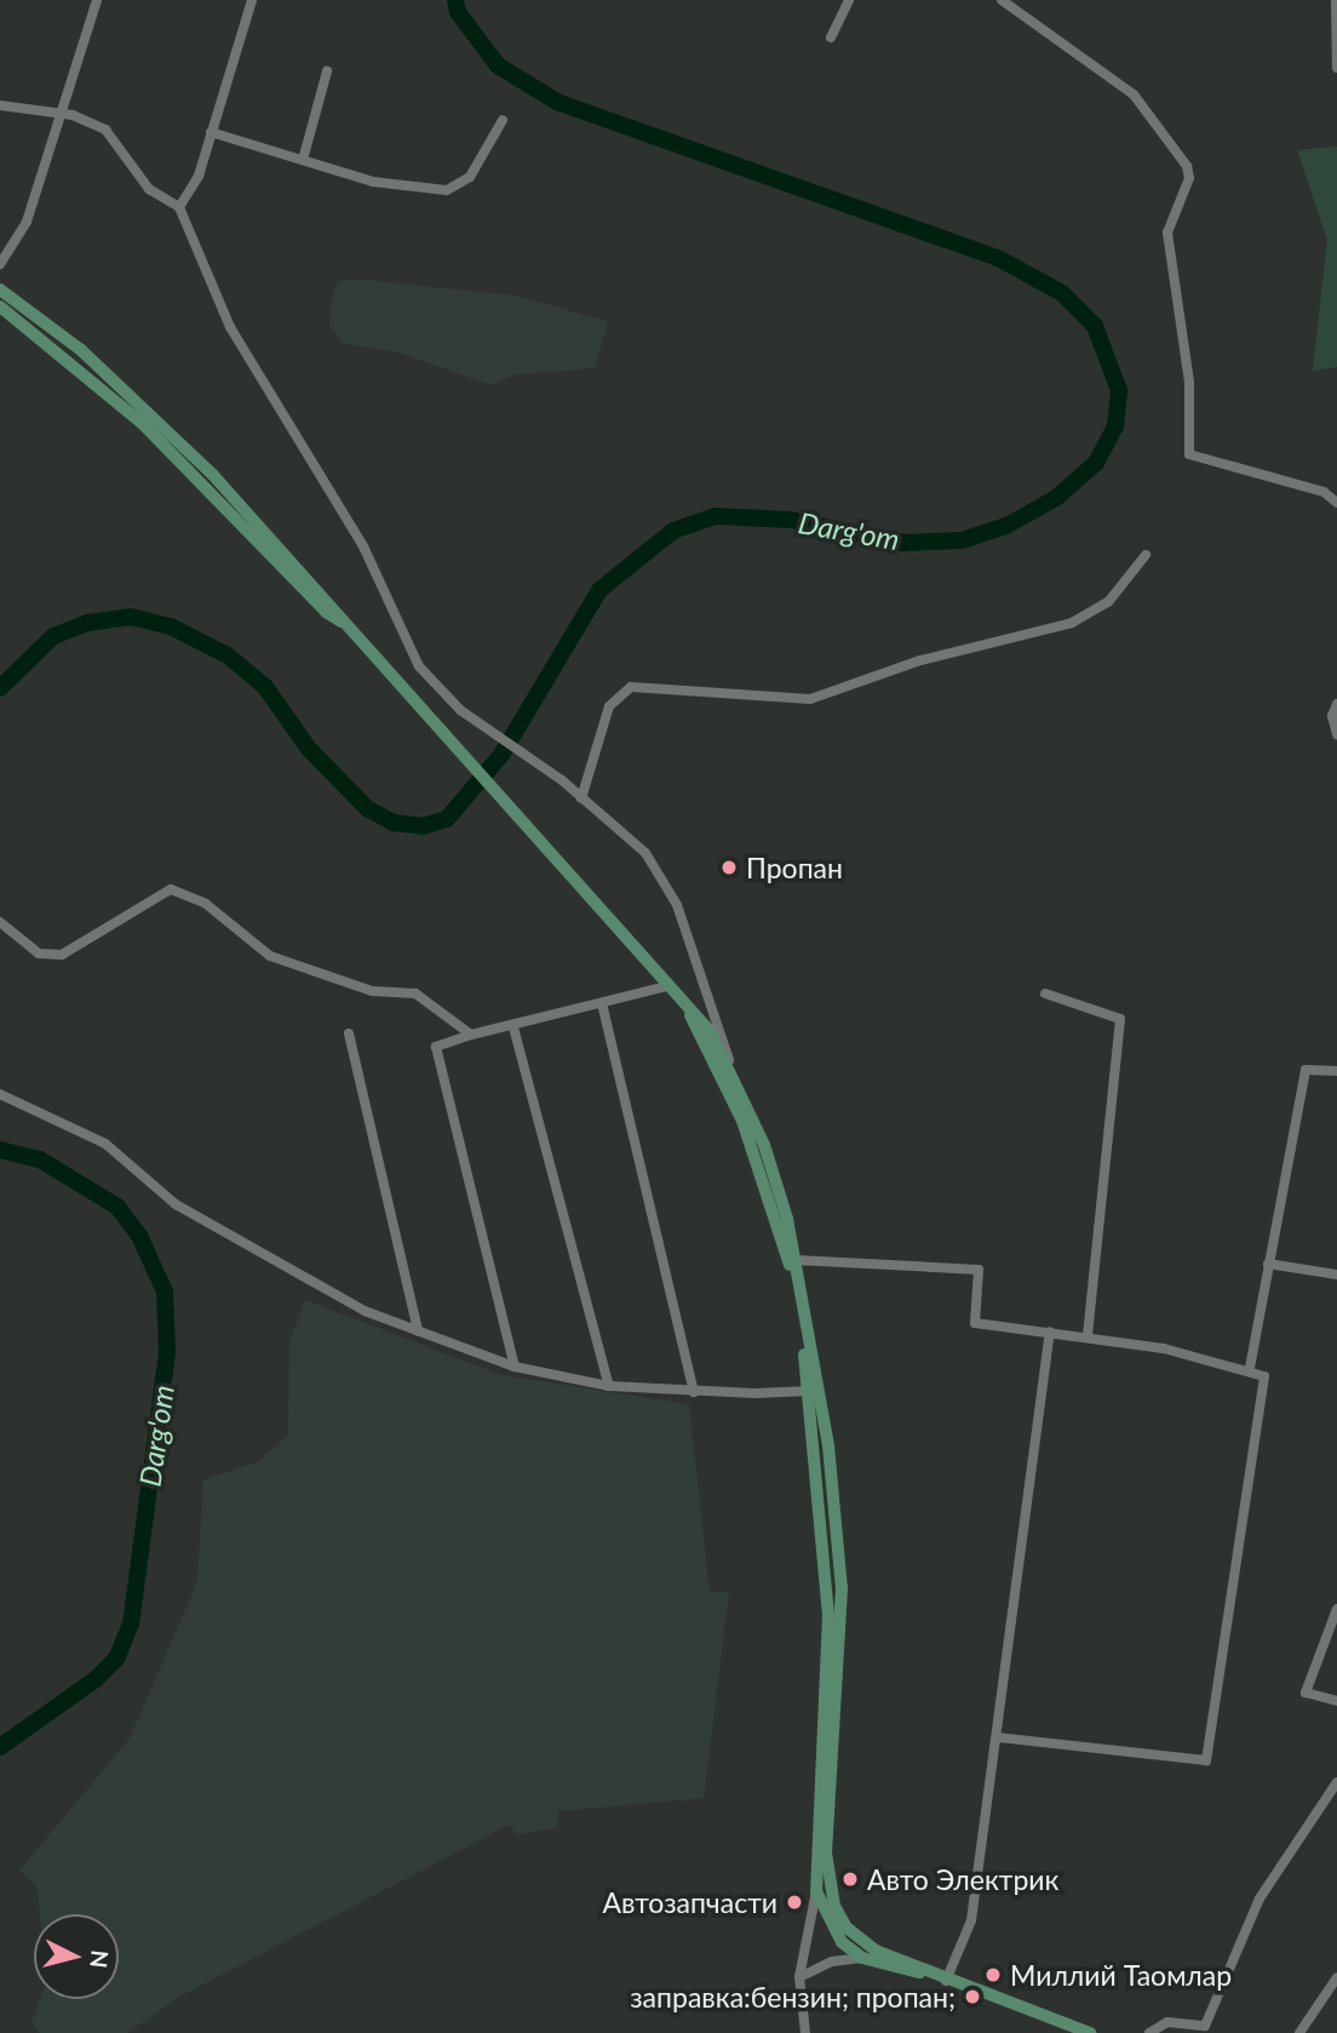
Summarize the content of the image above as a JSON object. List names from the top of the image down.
{
  "water": ["Darg'om"],
  "places": [
    "Пропан",
    "Авто Электрик",
    "Автозапчасти",
    "Миллий Таомлар",
    "заправка:бензин; пропан;"
  ],
  "north": "right"
}
